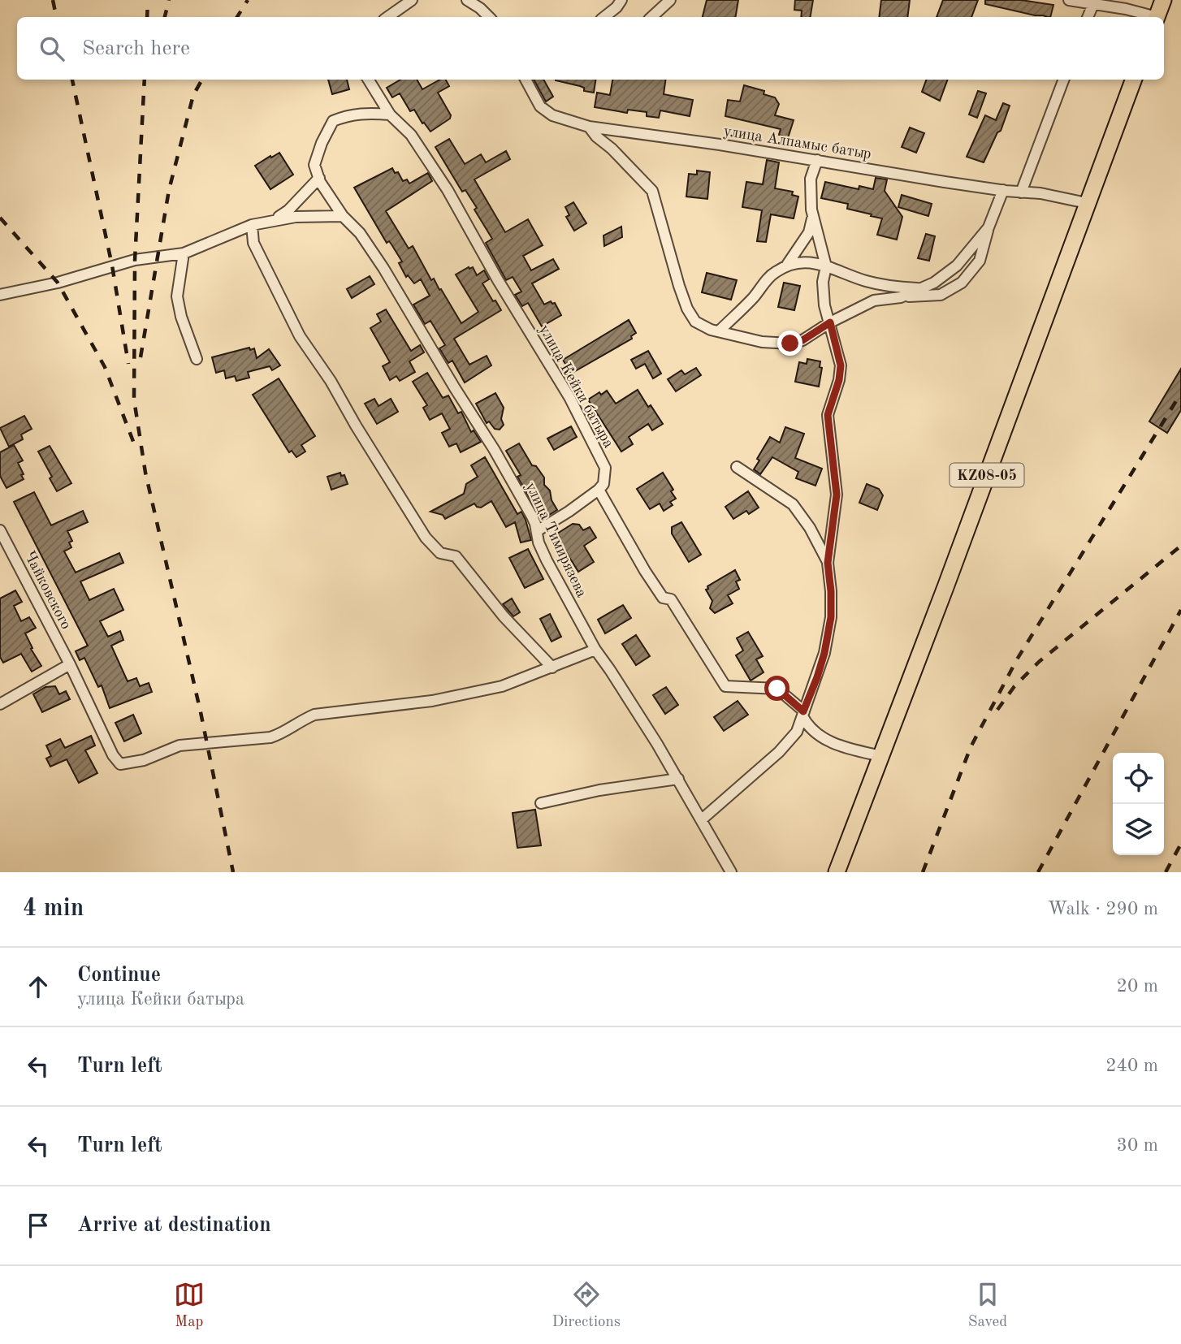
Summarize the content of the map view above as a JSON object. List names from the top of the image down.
{
  "streets": {
    "main road": ["KZ08-05"],
    "street": [
      "улица Алпамыс батыр",
      "улица Кейки батыра",
      "улица Тимирязева",
      "Чайковского"
    ]
  },
  "crossings": [
    ["улица Алпамыс батыр", "KZ08-05"],
    ["улица Кейки батыра", "улица Тимирязева"]
  ],
  "page": {
    "search": "Search here",
    "heading": ["4 min", "Walk · 290 m"],
    "list": [
      ["Continue", "улица Кейки батыра", "20 m"],
      ["Turn left", "240 m"],
      ["Turn left", "30 m"],
      "Arrive at destination"
    ],
    "nav": ["Map", "Directions", "Saved"]
  }
}
